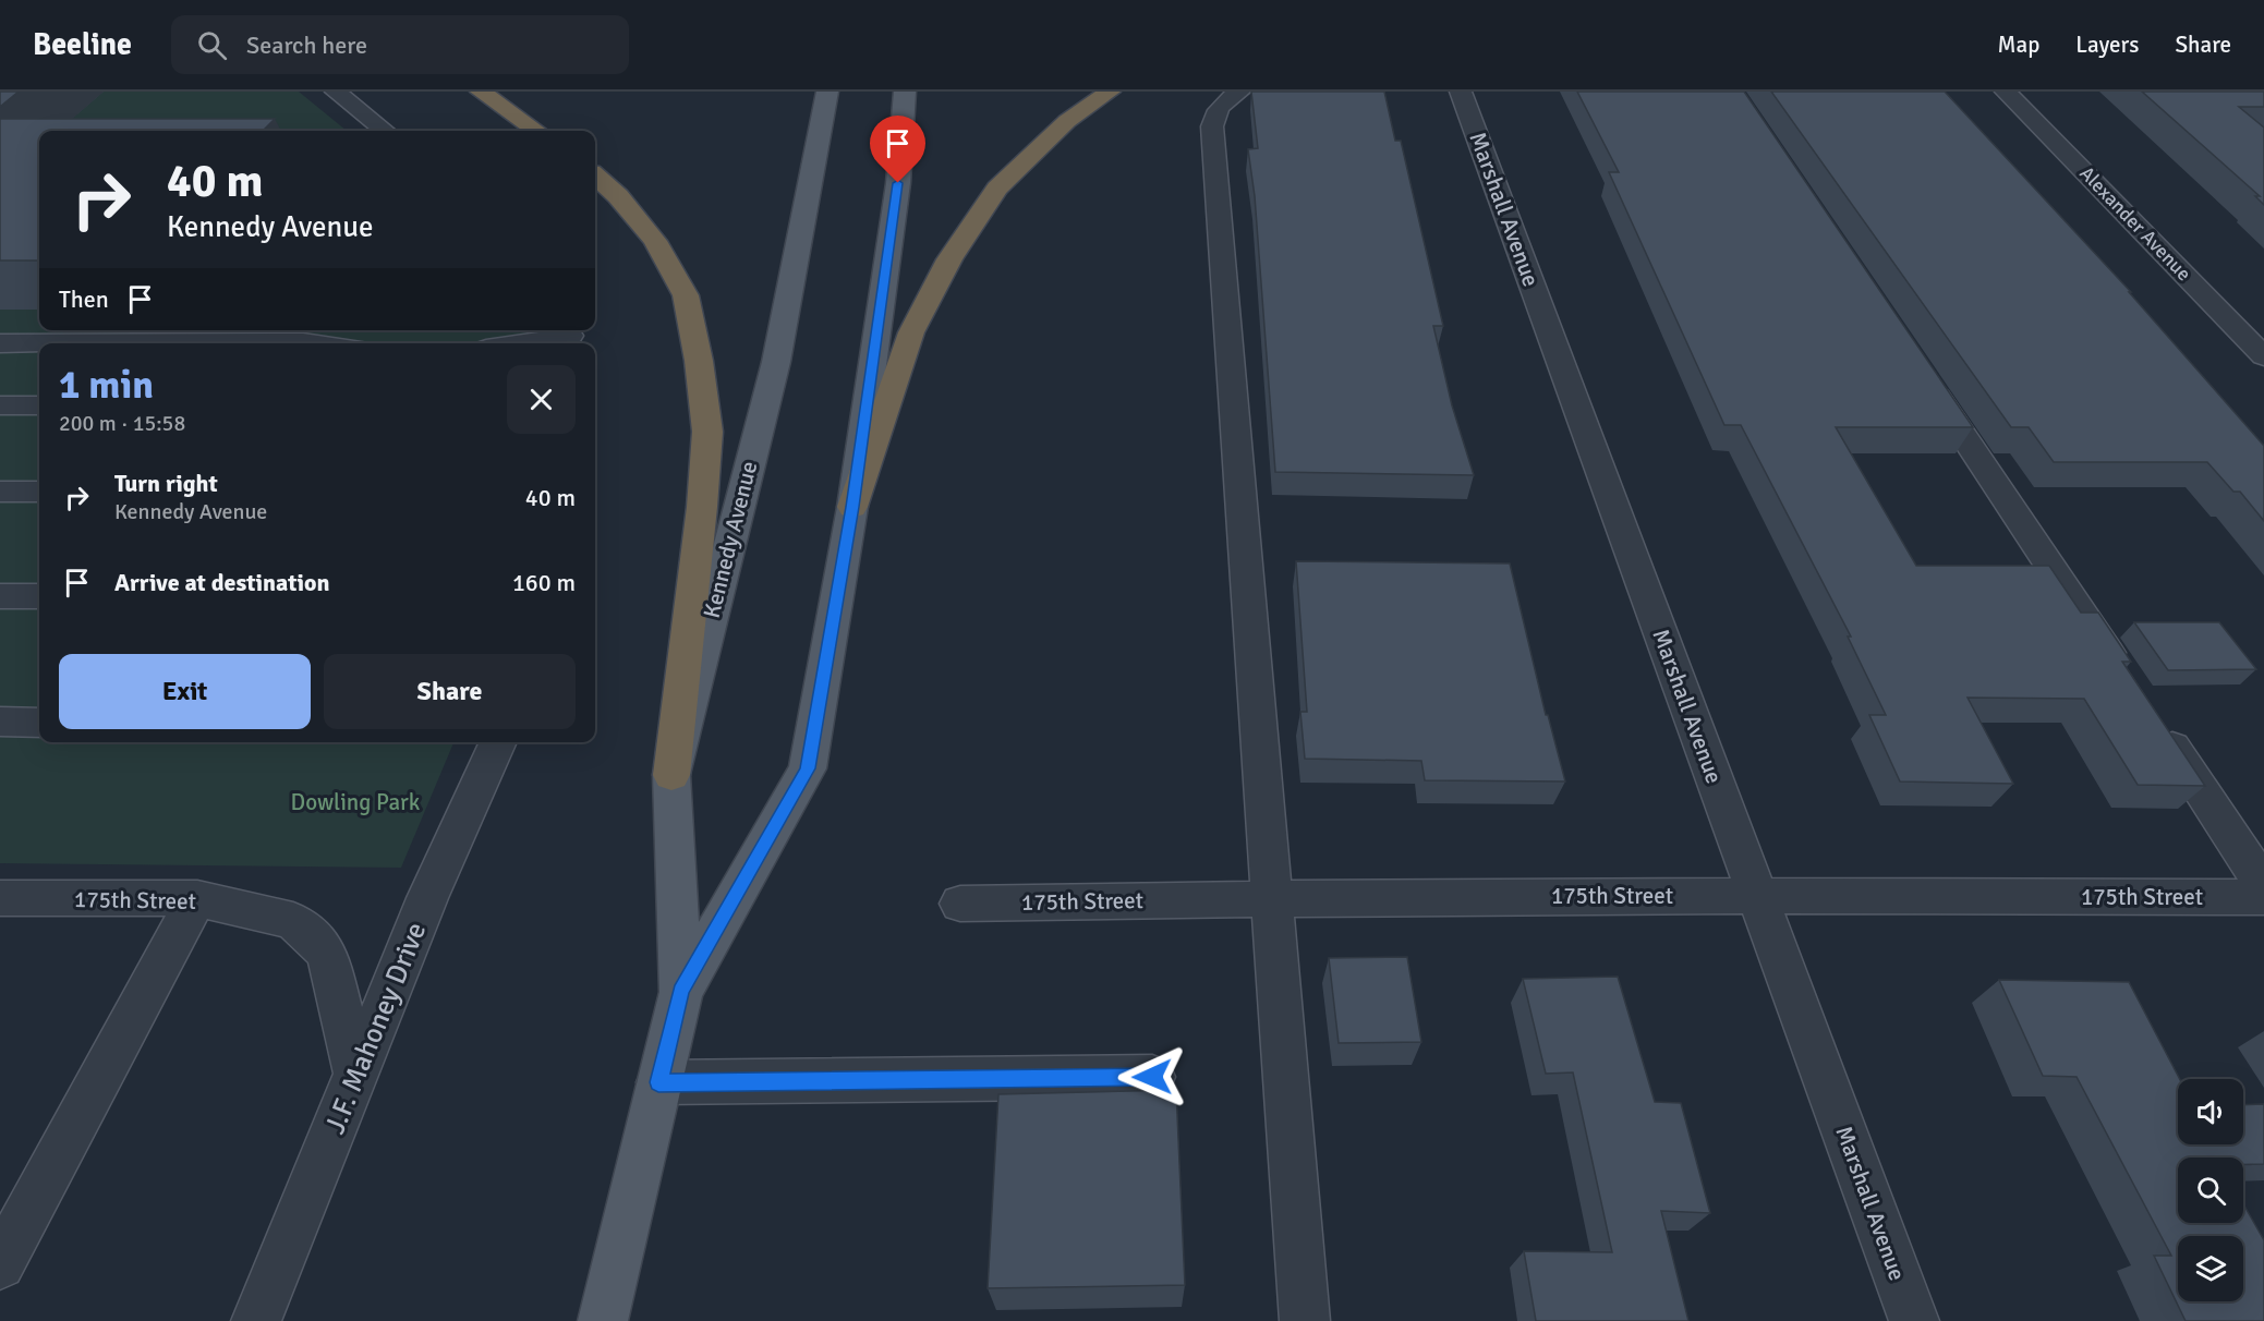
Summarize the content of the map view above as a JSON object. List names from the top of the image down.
{
  "streets": {
    "main road": ["Kennedy Avenue"],
    "street": [
      "Marshall Avenue",
      "Alexander Avenue",
      "175th Street",
      "J.F. Mahoney Drive"
    ]
  },
  "crossings": [
    ["Marshall Avenue", "175th Street"],
    ["175th Street", "J.F. Mahoney Drive"]
  ],
  "parks": ["Dowling Park"],
  "page": {
    "header": "Beeline",
    "search": "Search here",
    "nav": ["Map", "Layers", "Share"],
    "turn": ["40 m", "Kennedy Avenue"],
    "then": "Then",
    "heading": ["1 min", "200 m · 15:58"],
    "list": [
      {
        "name": "Turn right",
        "note": "Kennedy Avenue",
        "value": "40 m"
      },
      {
        "name": "Arrive at destination",
        "value": "160 m"
      }
    ],
    "buttons": ["Exit", "Share"]
  }
}
